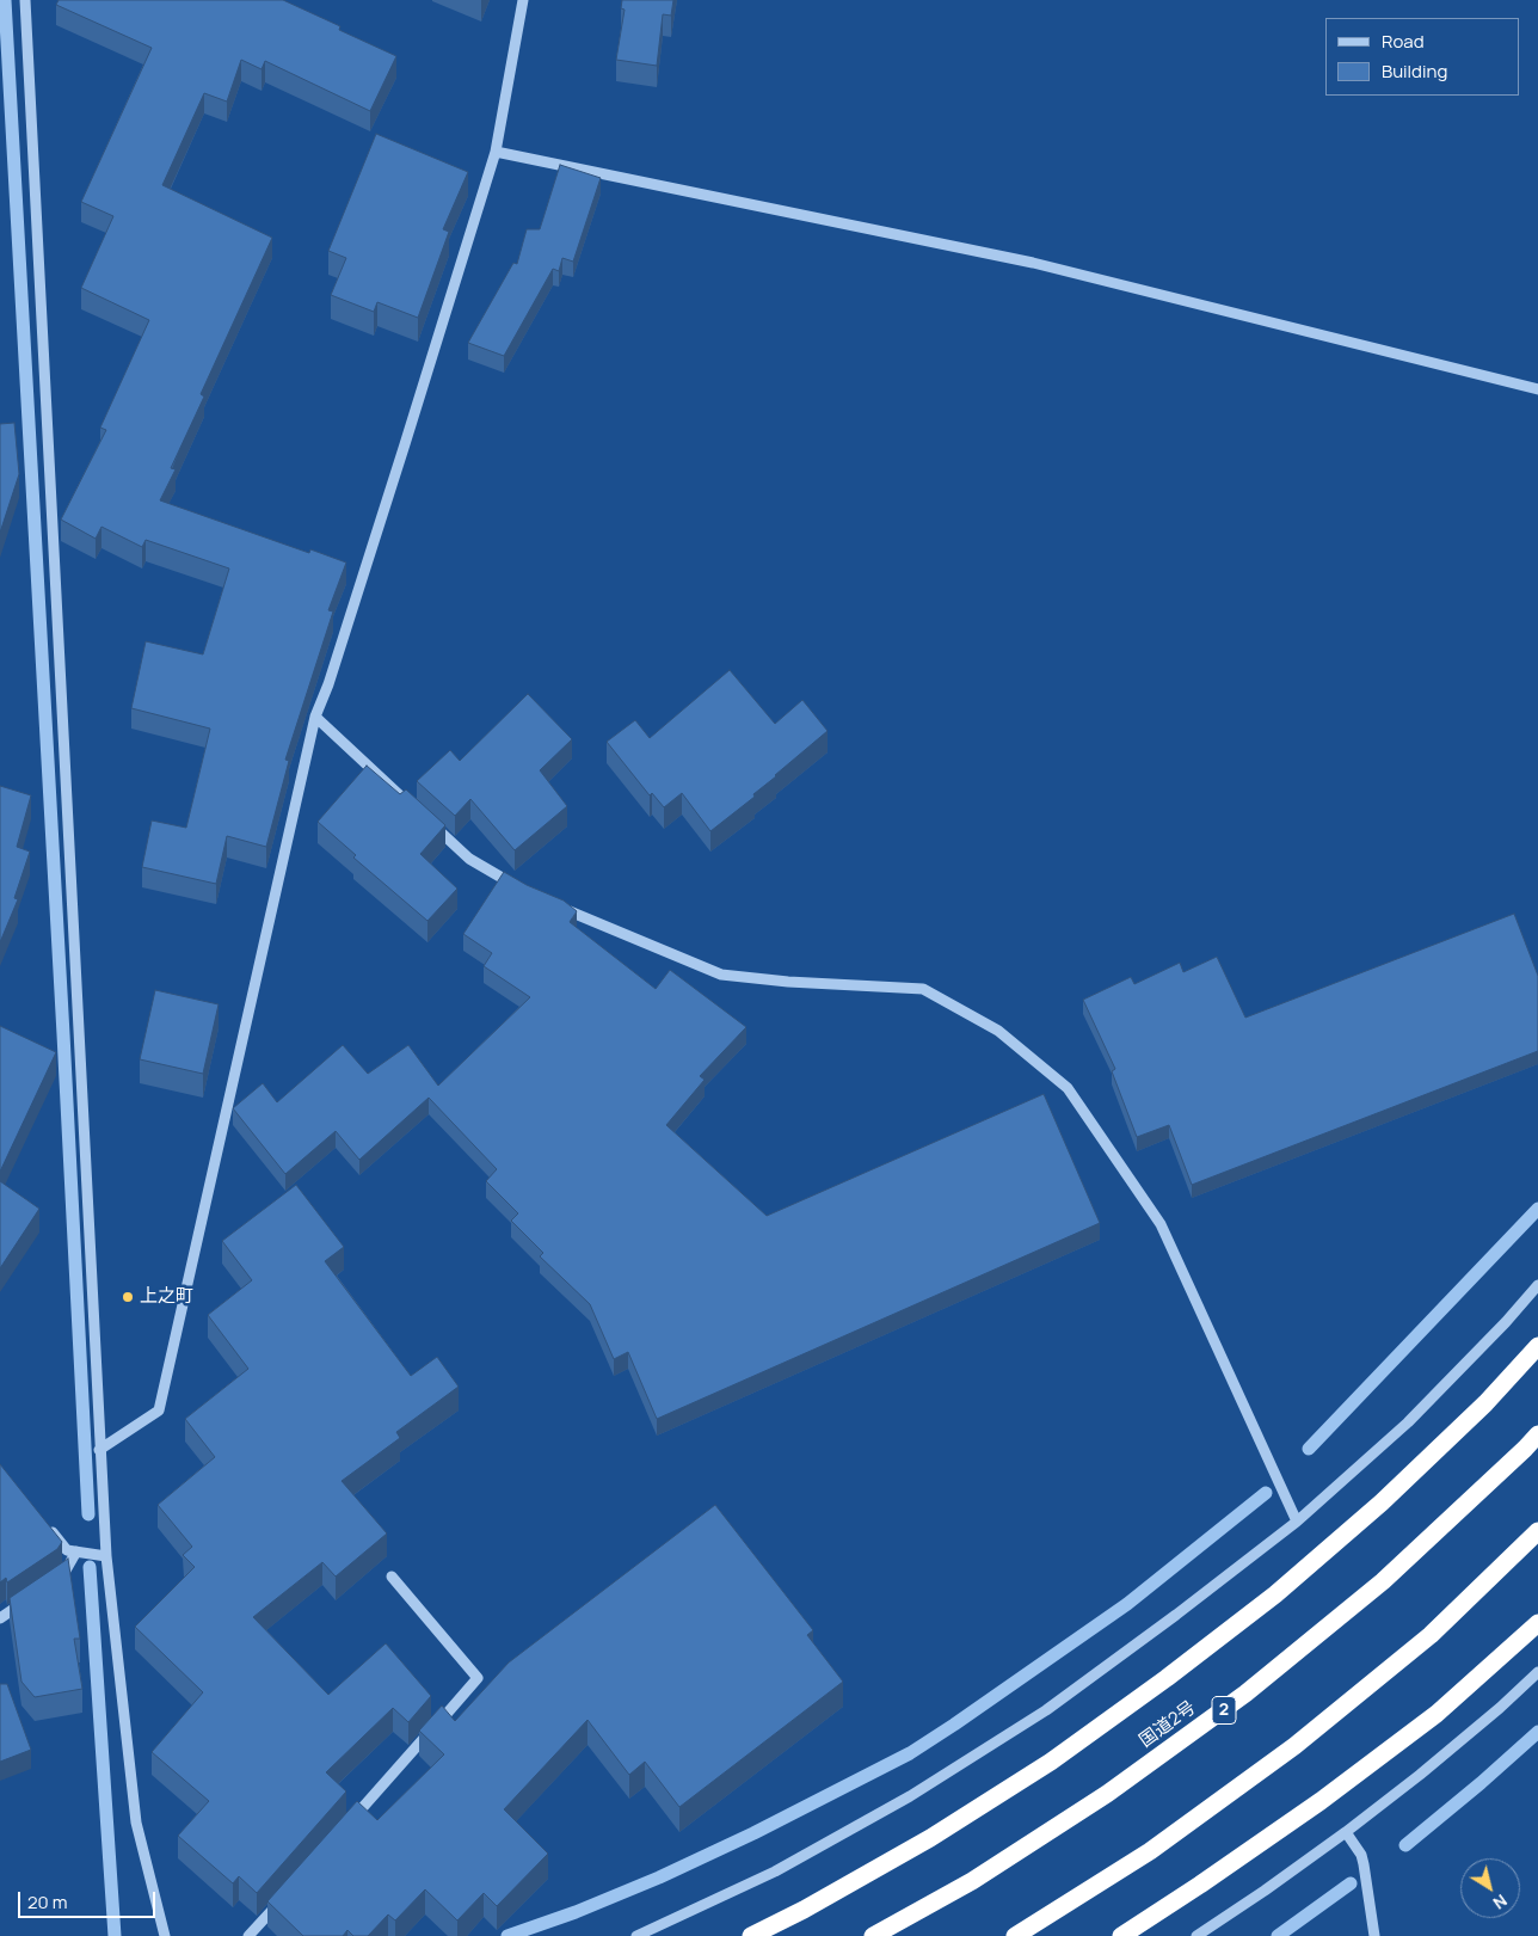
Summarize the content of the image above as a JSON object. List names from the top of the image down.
{
  "streets": {
    "highway": ["2", "国道2号"]
  },
  "places": ["上之町"],
  "legend": ["Road", "Building"],
  "scale_bar": "20 m",
  "north": "bottom right"
}
